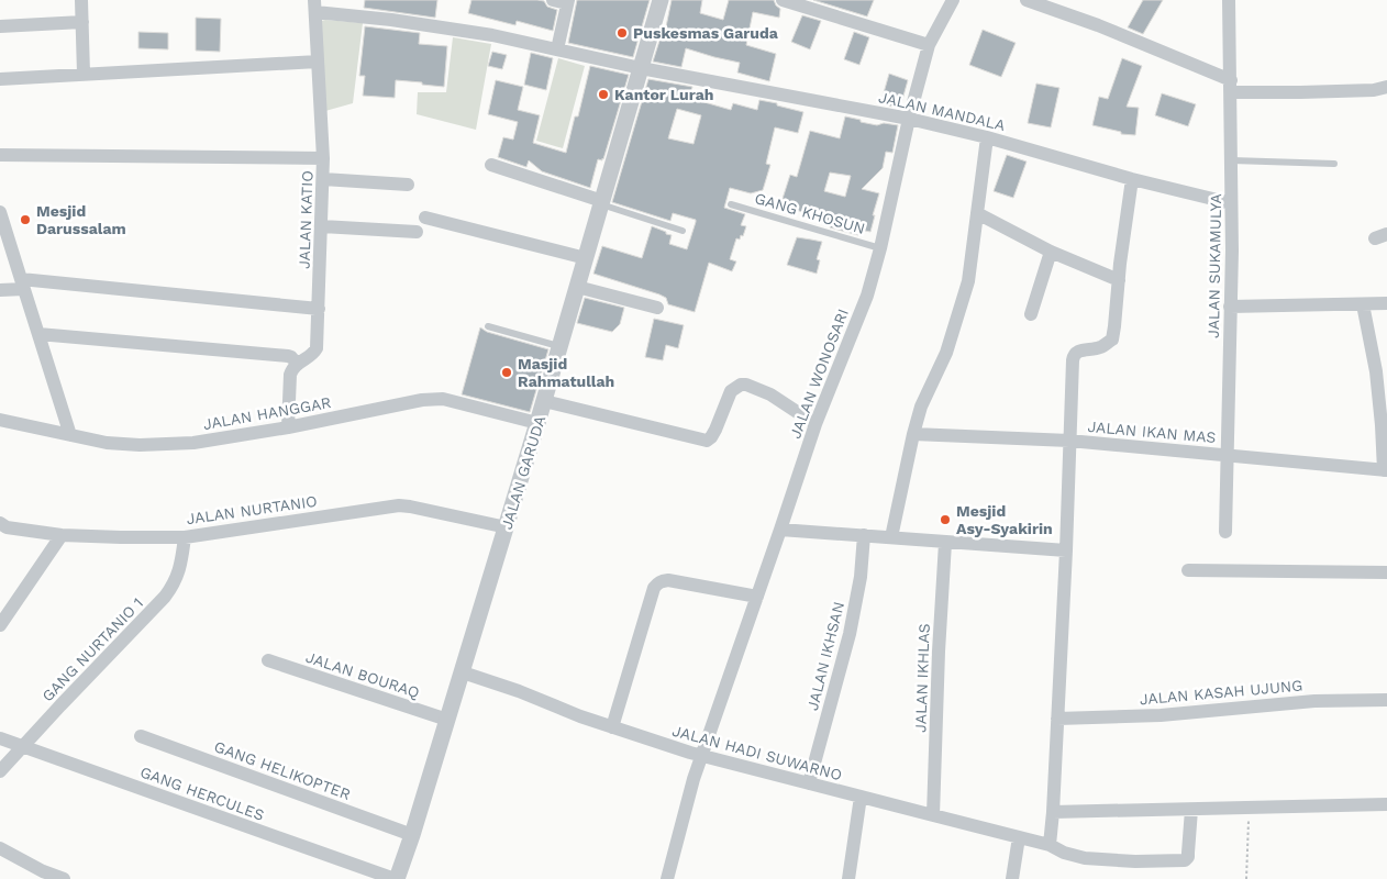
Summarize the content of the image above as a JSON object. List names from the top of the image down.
{
  "streets": {
    "street": [
      "JALAN MANDALA",
      "JALAN KATIO",
      "JALAN SUKAMULYA",
      "JALAN WONOSARI",
      "JALAN HANGGAR",
      "JALAN IKAN MAS",
      "JALAN GARUDA",
      "JALAN NURTANIO",
      "GANG NURTANIO 1",
      "JALAN IKHSAN",
      "JALAN BOURAQ",
      "JALAN IKHLAS",
      "JALAN KASAH UJUNG",
      "JALAN HADI SUWARNO",
      "GANG HELIKOPTER",
      "GANG HERCULES"
    ],
    "lane": ["GANG KHOSUN"]
  },
  "crossings": [
    ["JALAN MANDALA", "JALAN KATIO"],
    ["JALAN MANDALA", "JALAN SUKAMULYA"],
    ["JALAN MANDALA", "JALAN WONOSARI"],
    ["JALAN MANDALA", "JALAN GARUDA"],
    ["GANG KHOSUN", "JALAN WONOSARI"],
    ["JALAN SUKAMULYA", "JALAN IKAN MAS"],
    ["JALAN WONOSARI", "JALAN HADI SUWARNO"],
    ["JALAN HANGGAR", "JALAN GARUDA"],
    ["JALAN GARUDA", "JALAN NURTANIO"],
    ["JALAN GARUDA", "JALAN BOURAQ"],
    ["JALAN GARUDA", "JALAN HADI SUWARNO"],
    ["JALAN GARUDA", "GANG HELIKOPTER"],
    ["JALAN GARUDA", "GANG HERCULES"],
    ["JALAN NURTANIO", "GANG NURTANIO 1"],
    ["GANG NURTANIO 1", "GANG HERCULES"],
    ["JALAN IKHSAN", "JALAN HADI SUWARNO"],
    ["JALAN IKHLAS", "JALAN HADI SUWARNO"]
  ],
  "places": [
    "Puskesmas Garuda",
    "Kantor Lurah",
    "Mesjid Darussalam",
    "Masjid Rahmatullah",
    "Mesjid Asy-Syakirin"
  ]
}
